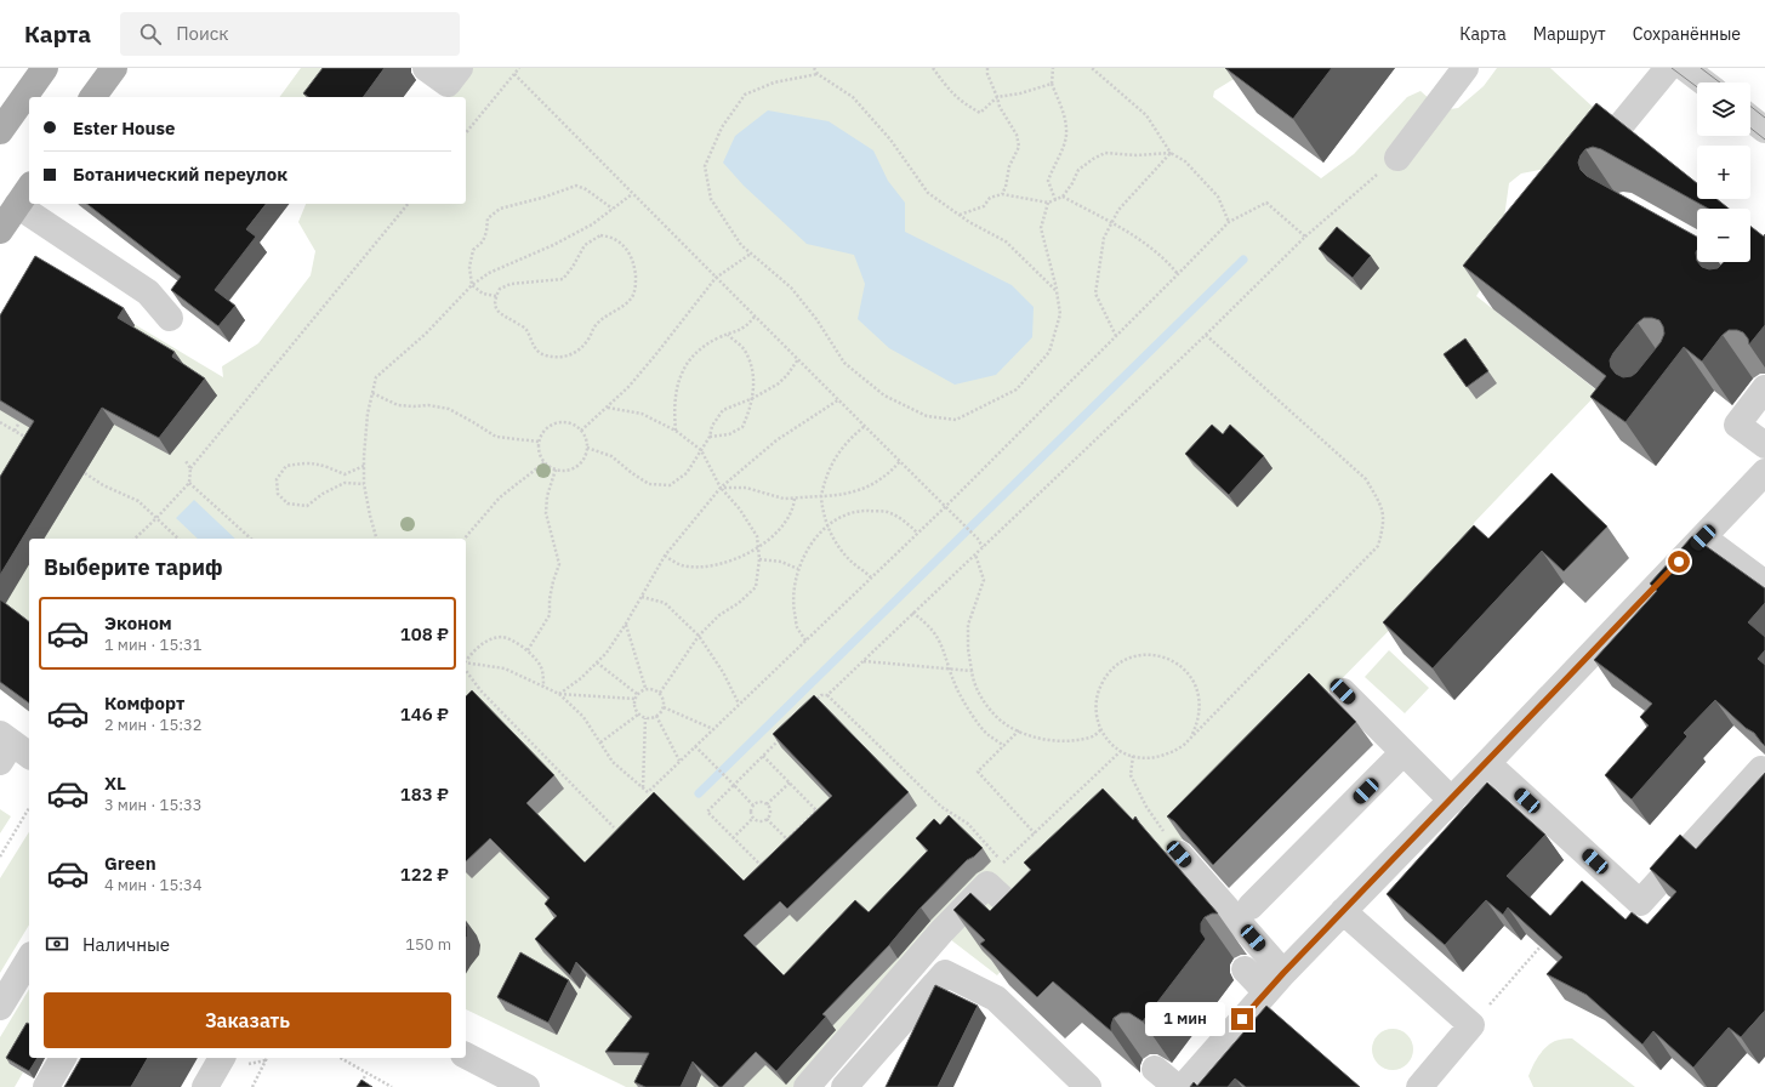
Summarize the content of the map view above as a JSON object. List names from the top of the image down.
{
  "page": {
    "header": "Карта",
    "search": "Поиск",
    "nav": ["Карта", "Маршрут", "Сохранённые"],
    "map_buttons": ["+", "−"],
    "banner": ["Ester House", "Ботанический переулок"],
    "heading": "Выберите тариф",
    "list": [
      {
        "name": "Эконом",
        "note": "1 мин · 15:31",
        "value": "108 ₽"
      },
      {
        "name": "Комфорт",
        "note": "2 мин · 15:32",
        "value": "146 ₽"
      },
      {
        "name": "XL",
        "note": "3 мин · 15:33",
        "value": "183 ₽"
      },
      {
        "name": "Green",
        "note": "4 мин · 15:34",
        "value": "122 ₽"
      }
    ],
    "pay": ["Наличные", "150 m"],
    "buttons": "Заказать",
    "bubble": "1 мин"
  }
}
